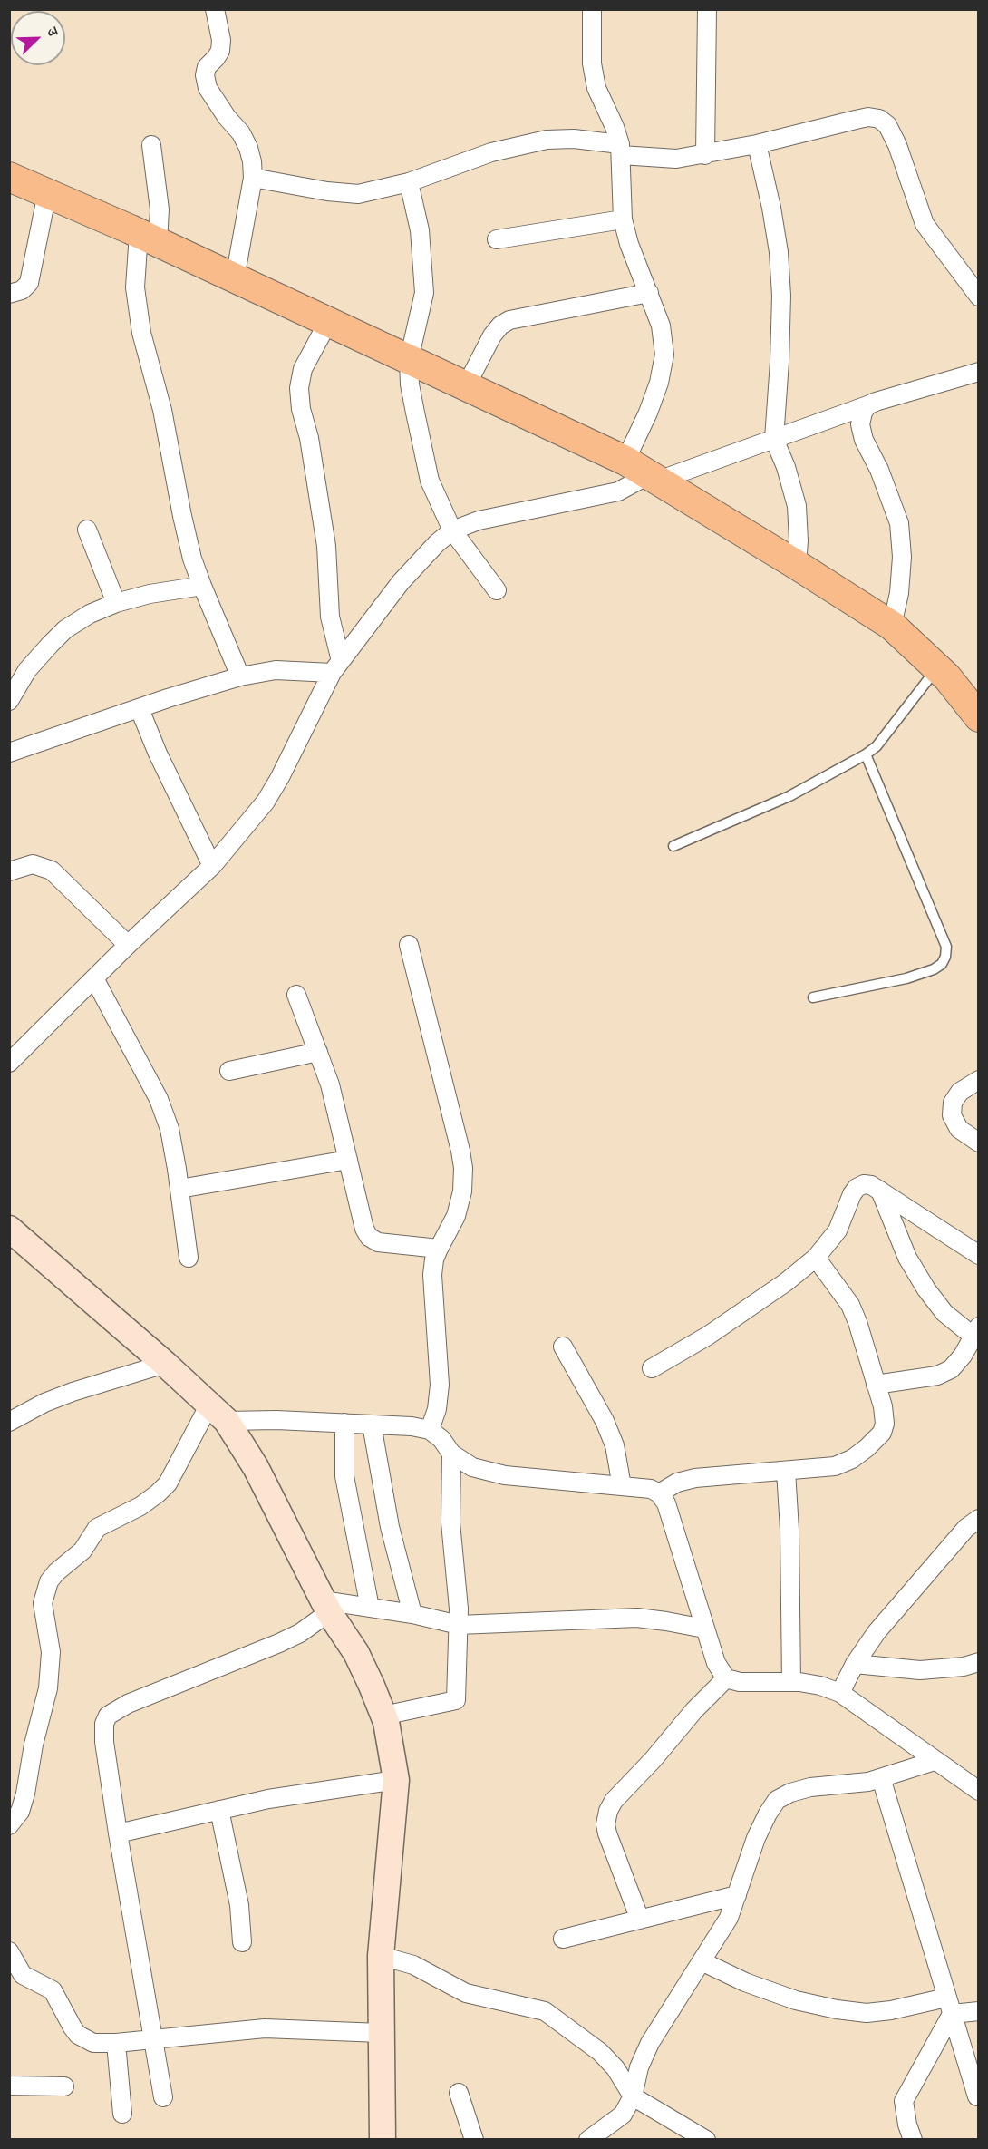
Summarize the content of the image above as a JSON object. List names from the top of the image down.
{
  "north": "top right"
}
